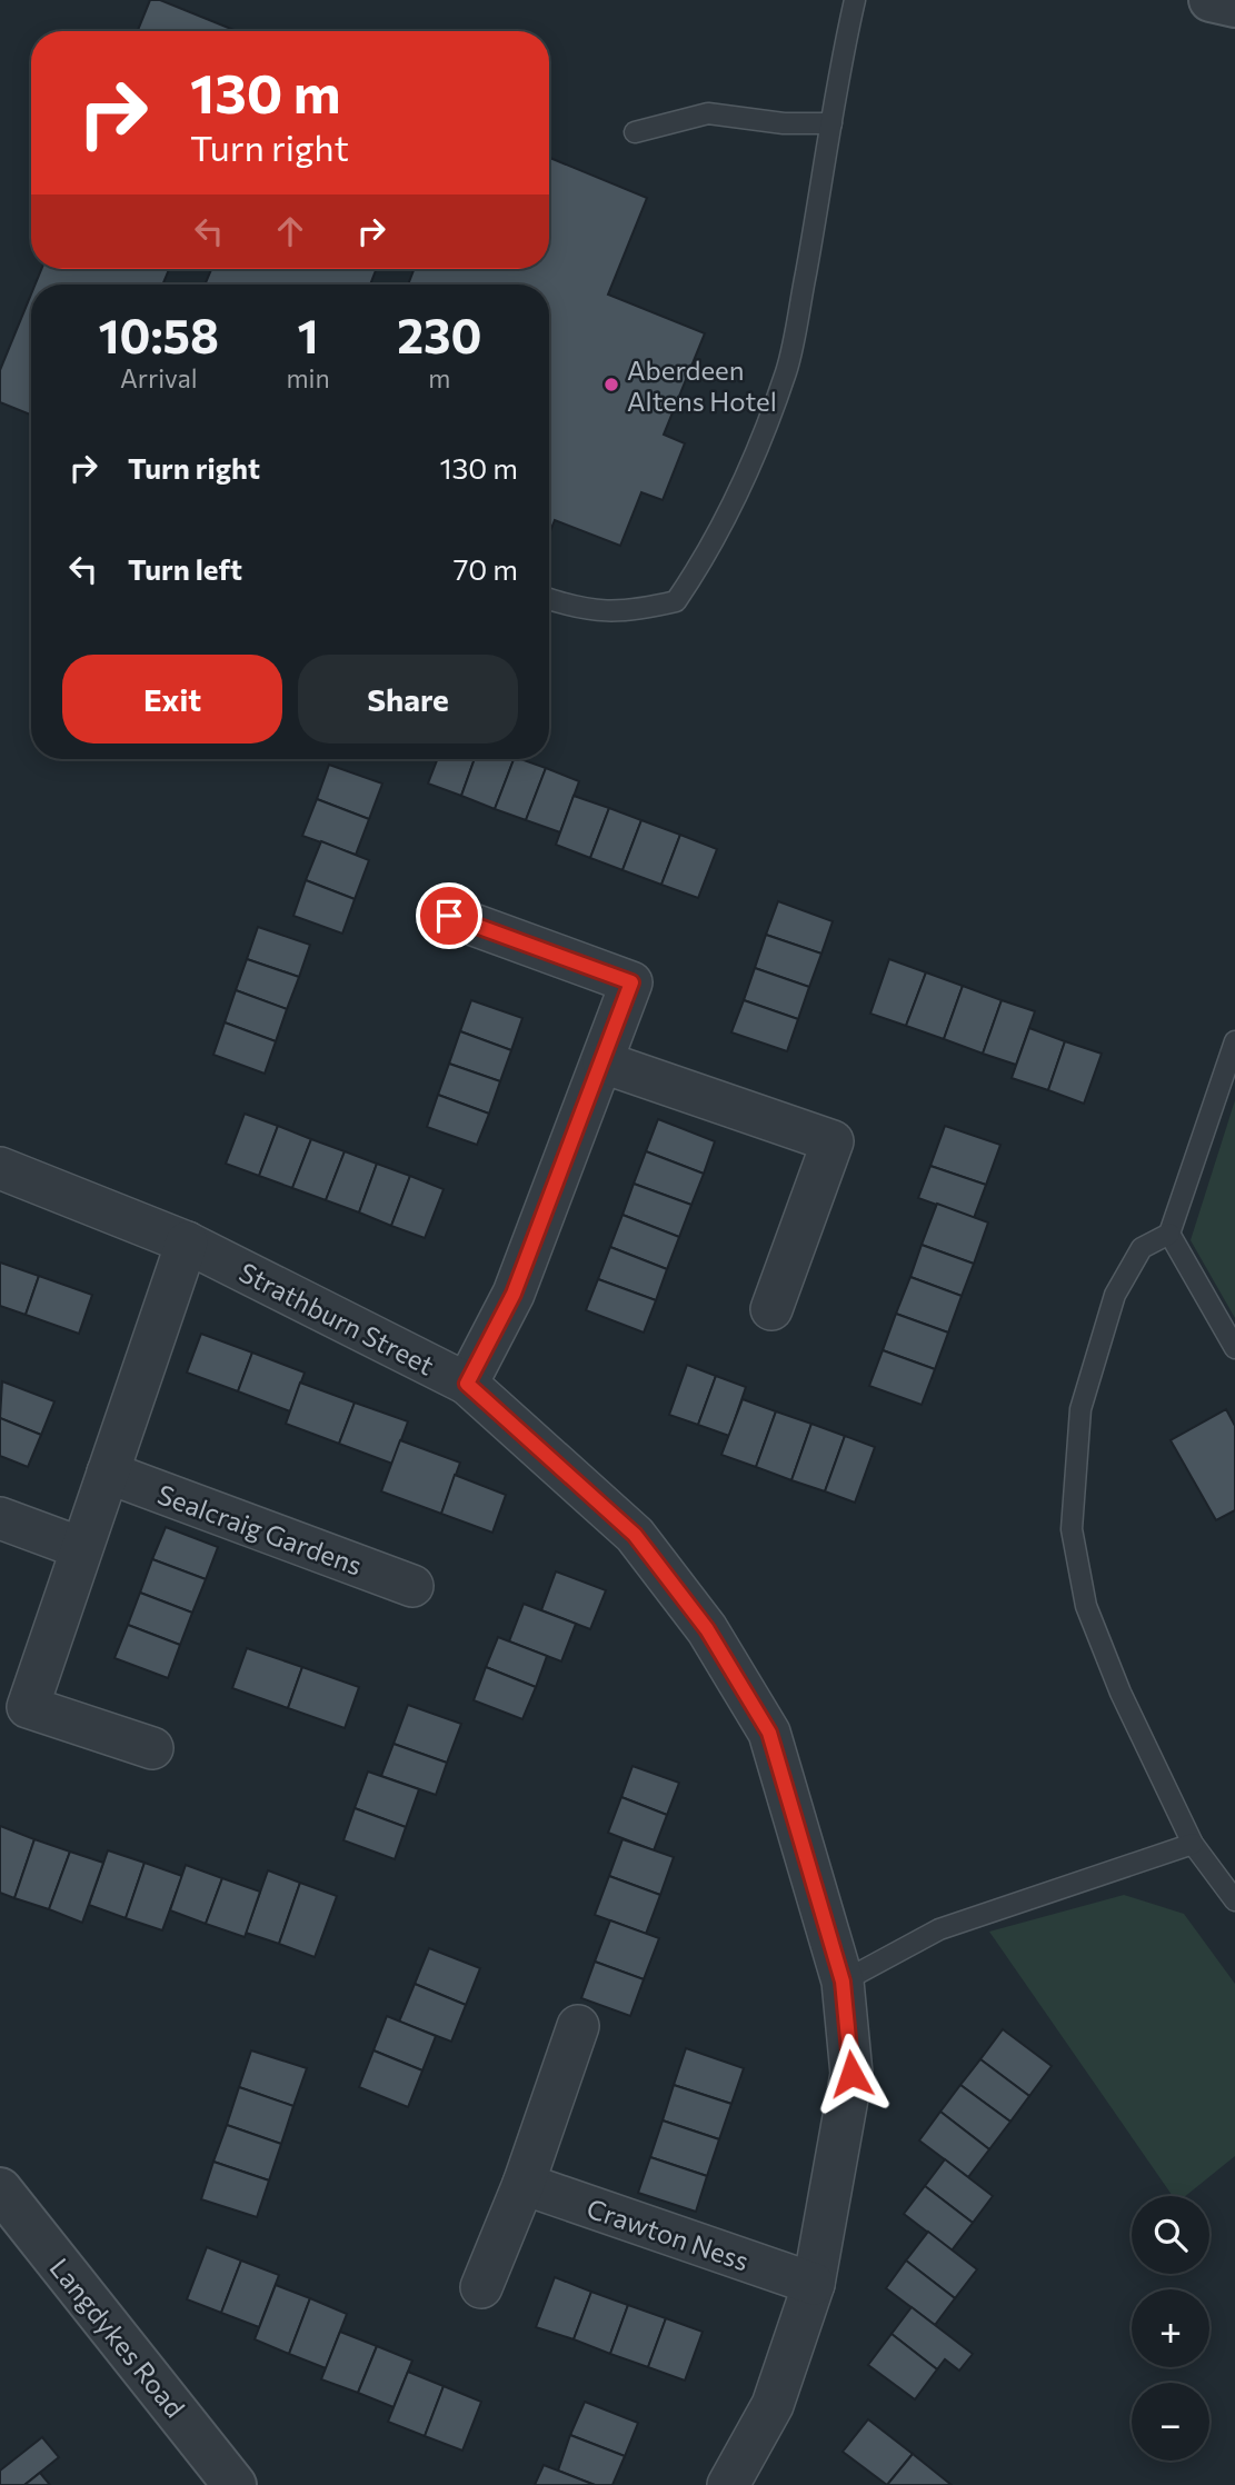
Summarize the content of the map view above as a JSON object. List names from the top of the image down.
{
  "streets": {
    "street": [
      "Strathburn Street",
      "Sealcraig Gardens",
      "Crawton Ness",
      "Langdykes Road"
    ]
  },
  "crossings": [
    ["Strathburn Street", "Crawton Ness"]
  ],
  "places": ["Aberdeen Altens Hotel"],
  "page": {
    "turn": ["130 m", "Turn right"],
    "eta": [
      "10:58",
      "Arrival",
      "1",
      "min",
      "230",
      "m"
    ],
    "list": [
      {
        "name": "Turn right",
        "value": "130 m"
      },
      {
        "name": "Turn left",
        "value": "70 m"
      }
    ],
    "buttons": ["Exit", "Share"],
    "map_buttons": ["+", "−"]
  }
}
